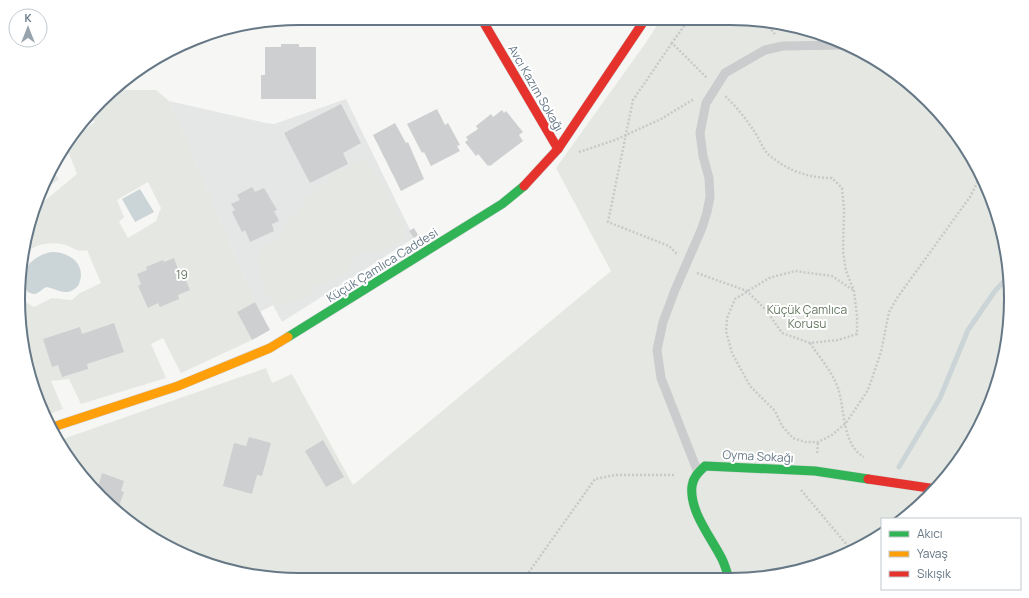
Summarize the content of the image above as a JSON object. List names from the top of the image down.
{
  "streets": {
    "main road": ["Avcı Kazım Sokağı", "Küçük Çamlıca Caddesi", "Oyma Sokağı"]
  },
  "crossings": [
    ["Avcı Kazım Sokağı", "Küçük Çamlıca Caddesi"]
  ],
  "parks": ["19", "Küçük Çamlıca Korusu"],
  "legend": ["Akıcı", "Yavaş", "Sıkışık"],
  "north": "top"
}
